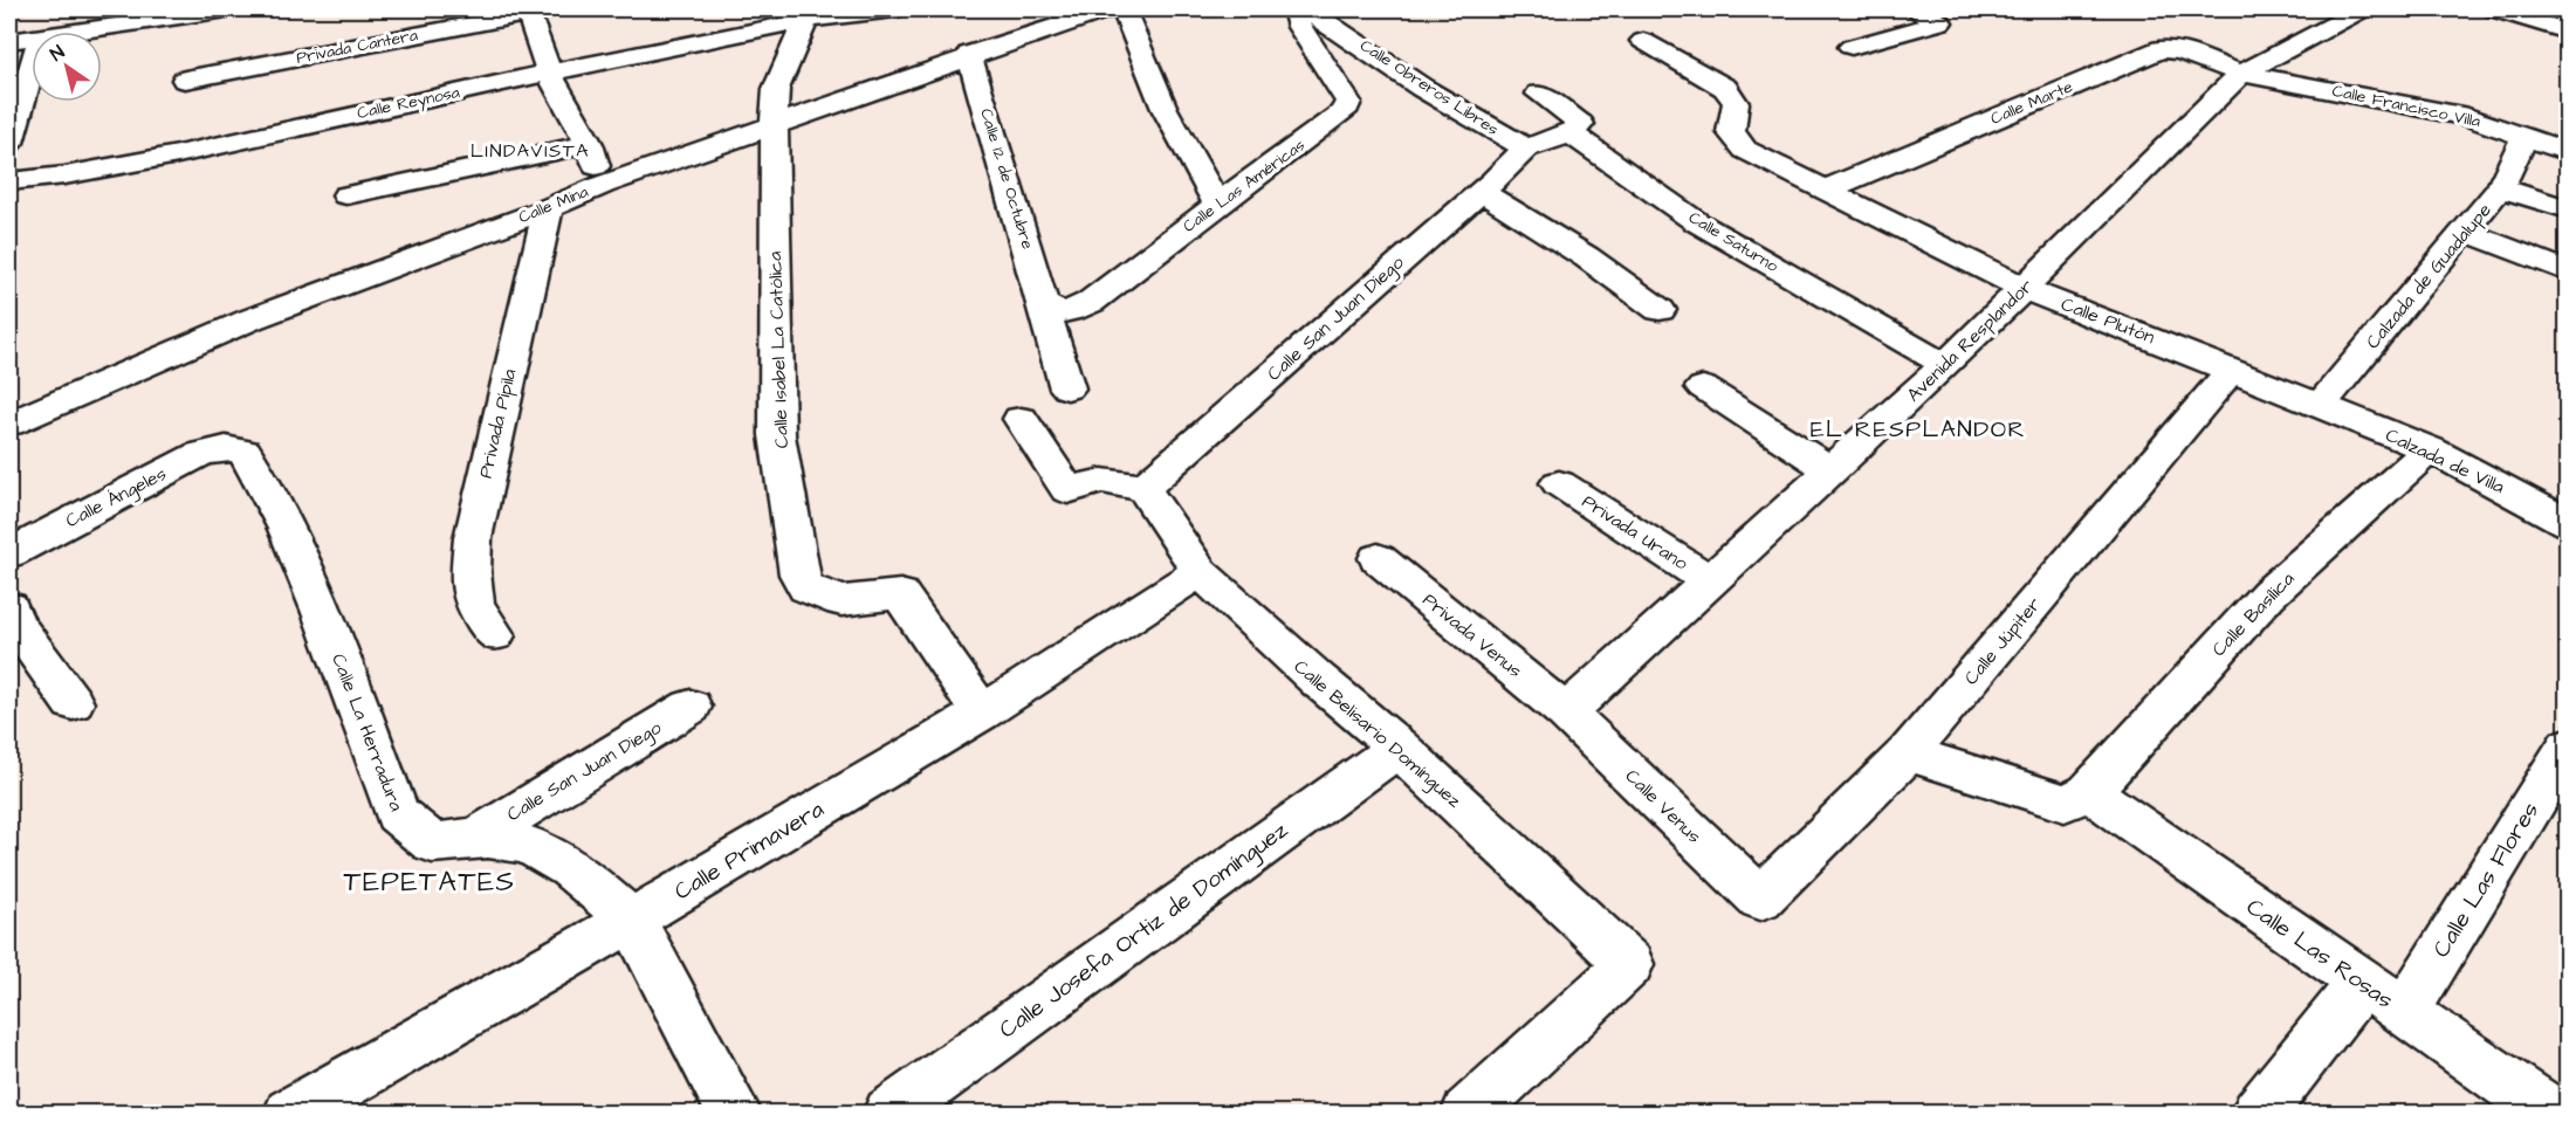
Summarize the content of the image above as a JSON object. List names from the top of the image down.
{
  "streets": {
    "street": [
      "Privada Cantera",
      "Calle Obreros Libres",
      "Calle Reynosa",
      "Calle Marte",
      "Calle Francisco Villa",
      "Calle 12 de Octubre",
      "Calle Las Américas",
      "Calle Mina",
      "Calle Saturno",
      "Calzada de Guadalupe",
      "Calle San Juan Diego",
      "Calle Plutón",
      "Avenida Resplandor",
      "Calle Isabel La Católica",
      "Privada Pípila",
      "Calzada de Villa",
      "Calle Ángeles",
      "Privada Urano",
      "Calle Basílica",
      "Privada Venus",
      "Calle Júpiter",
      "Calle La Herradura",
      "Calle Belisario Domínguez",
      "Calle Venus",
      "Calle Primavera",
      "Calle Las Flores",
      "Calle Josefa Ortiz de Domínguez",
      "Calle Las Rosas"
    ]
  },
  "crossings": [
    ["Calle Obreros Libres", "Calle Las Américas"],
    ["Calle Obreros Libres", "Calle San Juan Diego"],
    ["Calle Marte", "Calle Francisco Villa"],
    ["Calle Marte", "Calle Plutón"],
    ["Calle Marte", "Avenida Resplandor"],
    ["Calle Francisco Villa", "Calzada de Guadalupe"],
    ["Calle Francisco Villa", "Avenida Resplandor"],
    ["Calle 12 de Octubre", "Calle Las Américas"],
    ["Calle 12 de Octubre", "Calle Mina"],
    ["Calle Mina", "Calle Isabel La Católica"],
    ["Calle Mina", "Privada Pípila"],
    ["Calle Saturno", "Avenida Resplandor"],
    ["Calzada de Guadalupe", "Calle Plutón"],
    ["Calzada de Guadalupe", "Calzada de Villa"],
    ["Calle San Juan Diego", "Calle La Herradura"],
    ["Calle San Juan Diego", "Calle Belisario Domínguez"],
    ["Calle Plutón", "Avenida Resplandor"],
    ["Calle Plutón", "Calzada de Villa"],
    ["Calle Plutón", "Calle Júpiter"],
    ["Avenida Resplandor", "Privada Urano"],
    ["Avenida Resplandor", "Privada Venus"],
    ["Avenida Resplandor", "Calle Venus"],
    ["Calle Isabel La Católica", "Calle Primavera"],
    ["Calzada de Villa", "Calle Basílica"],
    ["Calle Ángeles", "Calle La Herradura"],
    ["Calle Basílica", "Calle Las Rosas"],
    ["Privada Venus", "Calle Venus"],
    ["Calle Júpiter", "Calle Venus"],
    ["Calle La Herradura", "Calle Primavera"],
    ["Calle Belisario Domínguez", "Calle Primavera"],
    ["Calle Belisario Domínguez", "Calle Josefa Ortiz de Domínguez"],
    ["Calle Las Flores", "Calle Las Rosas"]
  ],
  "districts": ["LINDAVISTA", "EL RESPLANDOR", "TEPETATES"],
  "north": "top left"
}
